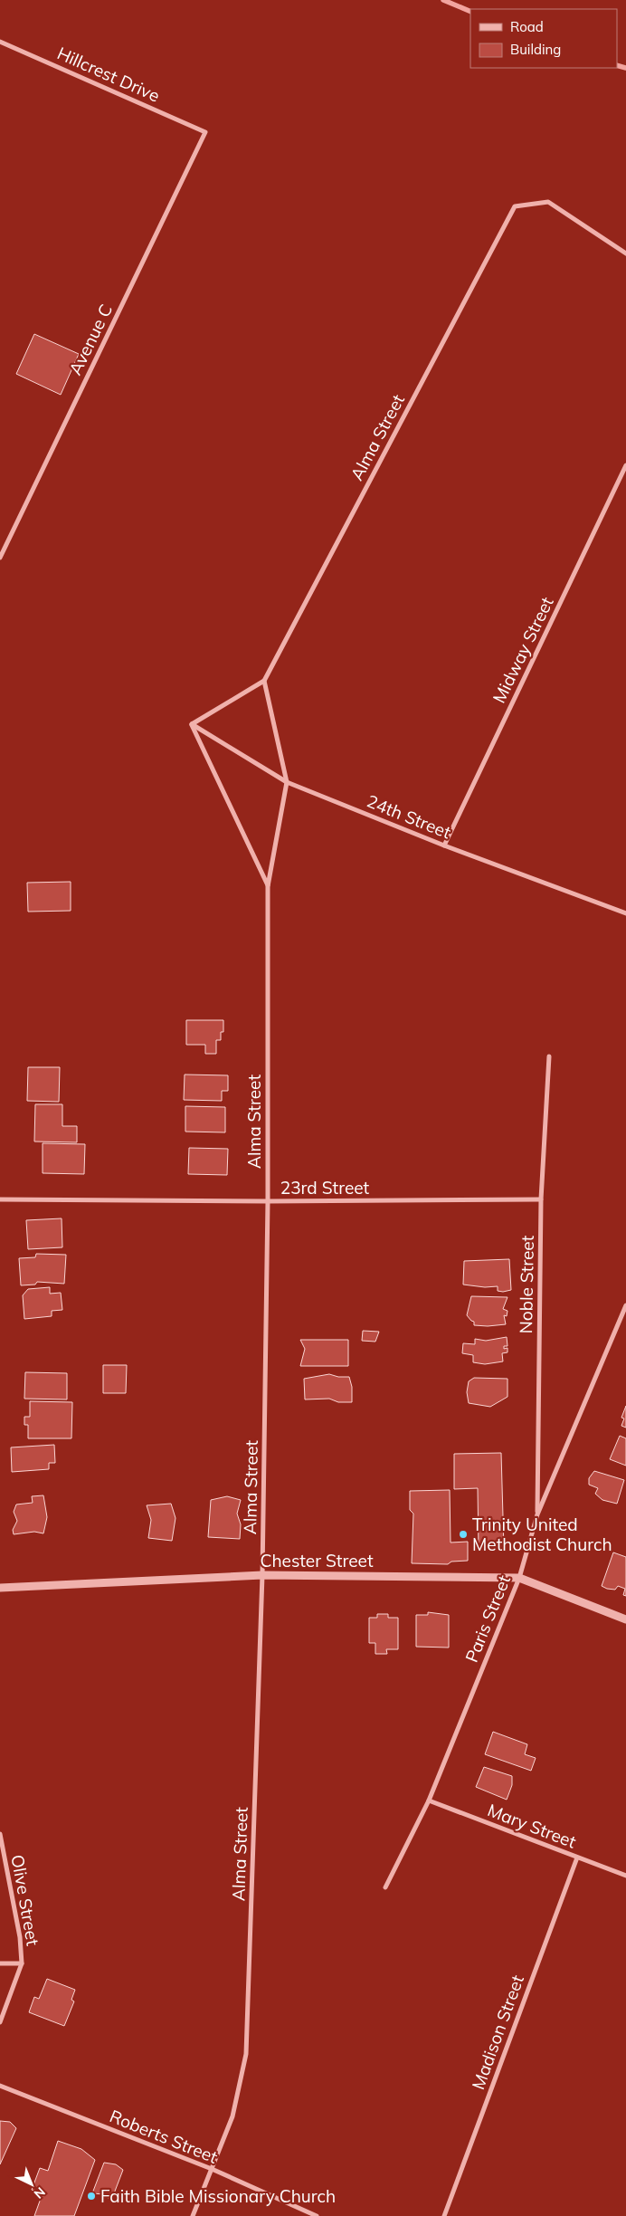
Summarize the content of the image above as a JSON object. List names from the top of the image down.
{
  "streets": {
    "street": [
      "Hillcrest Drive",
      "Avenue C",
      "Alma Street",
      "Midway Street",
      "24th Street",
      "23rd Street",
      "Noble Street",
      "Chester Street",
      "Paris Street",
      "Mary Street",
      "Olive Street",
      "Madison Street",
      "Roberts Street"
    ]
  },
  "crossings": [
    ["Hillcrest Drive", "Avenue C"],
    ["Alma Street", "24th Street"],
    ["Alma Street", "23rd Street"],
    ["Alma Street", "Chester Street"],
    ["Alma Street", "Roberts Street"],
    ["Midway Street", "24th Street"],
    ["23rd Street", "Noble Street"],
    ["Noble Street", "Paris Street"],
    ["Chester Street", "Paris Street"],
    ["Paris Street", "Mary Street"],
    ["Mary Street", "Madison Street"]
  ],
  "places": ["Trinity United Methodist Church", "Faith Bible Missionary Church"],
  "legend": ["Road", "Building"],
  "north": "bottom right"
}
